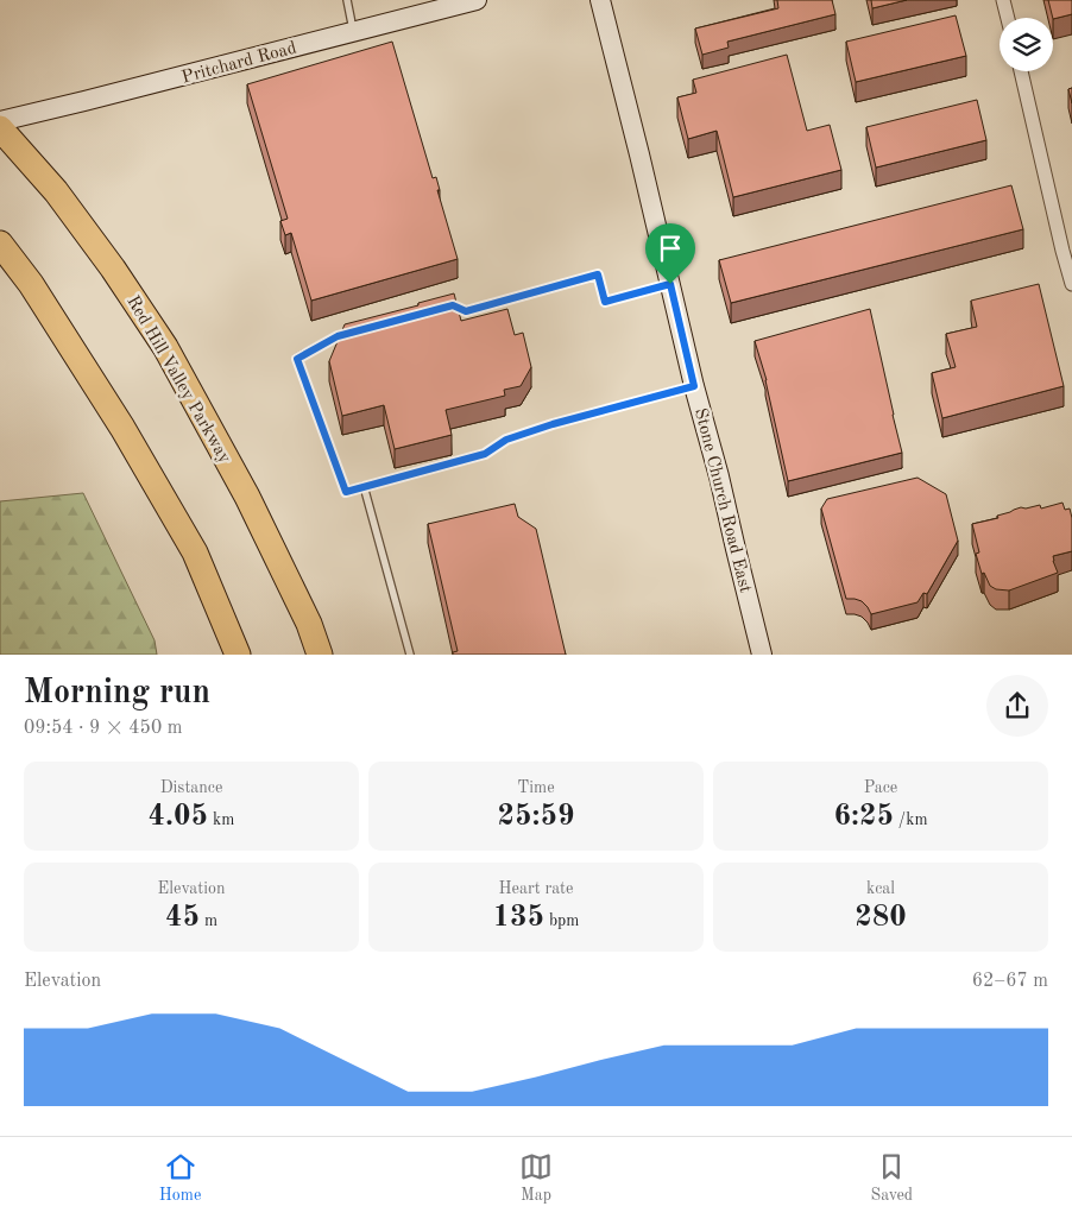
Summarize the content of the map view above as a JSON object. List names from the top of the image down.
{
  "streets": {
    "highway": ["Red Hill Valley Parkway"],
    "main road": ["Pritchard Road", "Stone Church Road East"]
  },
  "page": {
    "heading": ["Morning run", "09:54 · 9 × 450 m"],
    "stats": [
      ["Distance", "4.05 km"],
      ["Time", "25:59"],
      ["Pace", "6:25 /km"],
      ["Elevation", "45 m"],
      ["Heart rate", "135 bpm"],
      ["kcal", "280"]
    ],
    "chart": ["Elevation", "62–67 m"],
    "tabs": ["Home", "Map", "Saved"]
  }
}
